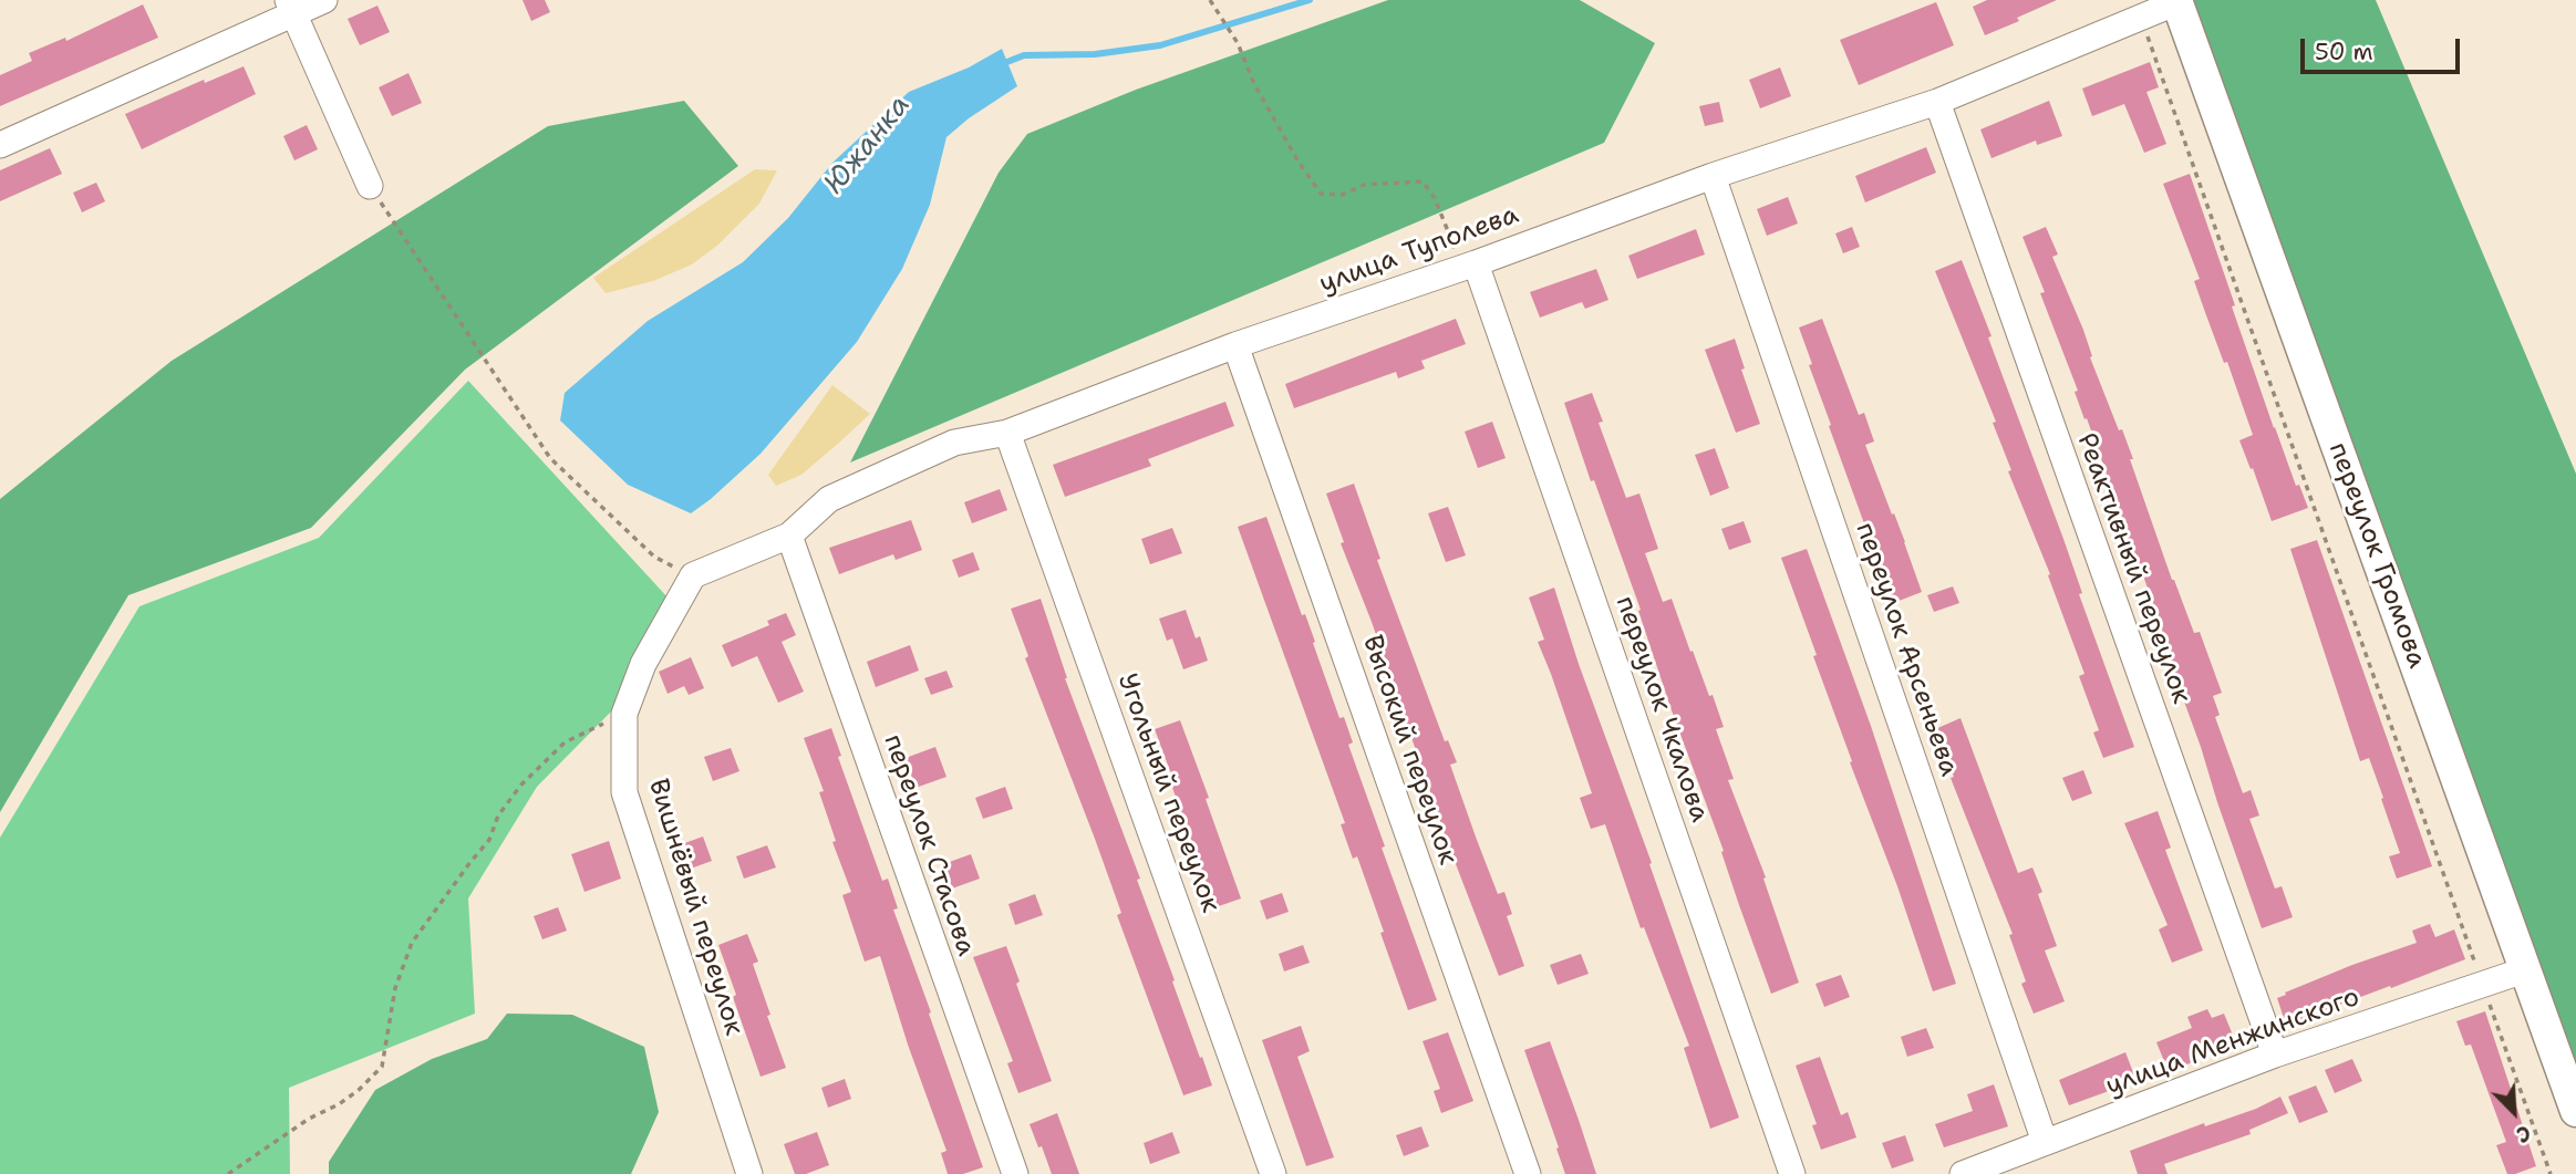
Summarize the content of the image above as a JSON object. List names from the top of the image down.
{
  "streets": {
    "street": [
      "улица Туполева",
      "переулок Громова",
      "Реактивный переулок",
      "переулок Арсеньева",
      "переулок Чкалова",
      "Высокий переулок",
      "Угольный переулок",
      "переулок Стасова",
      "Вишнёвый переулок",
      "улица Менжинского"
    ]
  },
  "crossings": [
    ["улица Туполева", "переулок Громова"],
    ["улица Туполева", "Реактивный переулок"],
    ["улица Туполева", "переулок Арсеньева"],
    ["улица Туполева", "переулок Чкалова"],
    ["улица Туполева", "Высокий переулок"],
    ["улица Туполева", "Угольный переулок"],
    ["улица Туполева", "переулок Стасова"],
    ["улица Туполева", "Вишнёвый переулок"],
    ["переулок Громова", "улица Менжинского"],
    ["Реактивный переулок", "улица Менжинского"],
    ["переулок Арсеньева", "улица Менжинского"]
  ],
  "water": ["Южанка"],
  "scale_bar": "50 m",
  "north": "bottom right"
}
